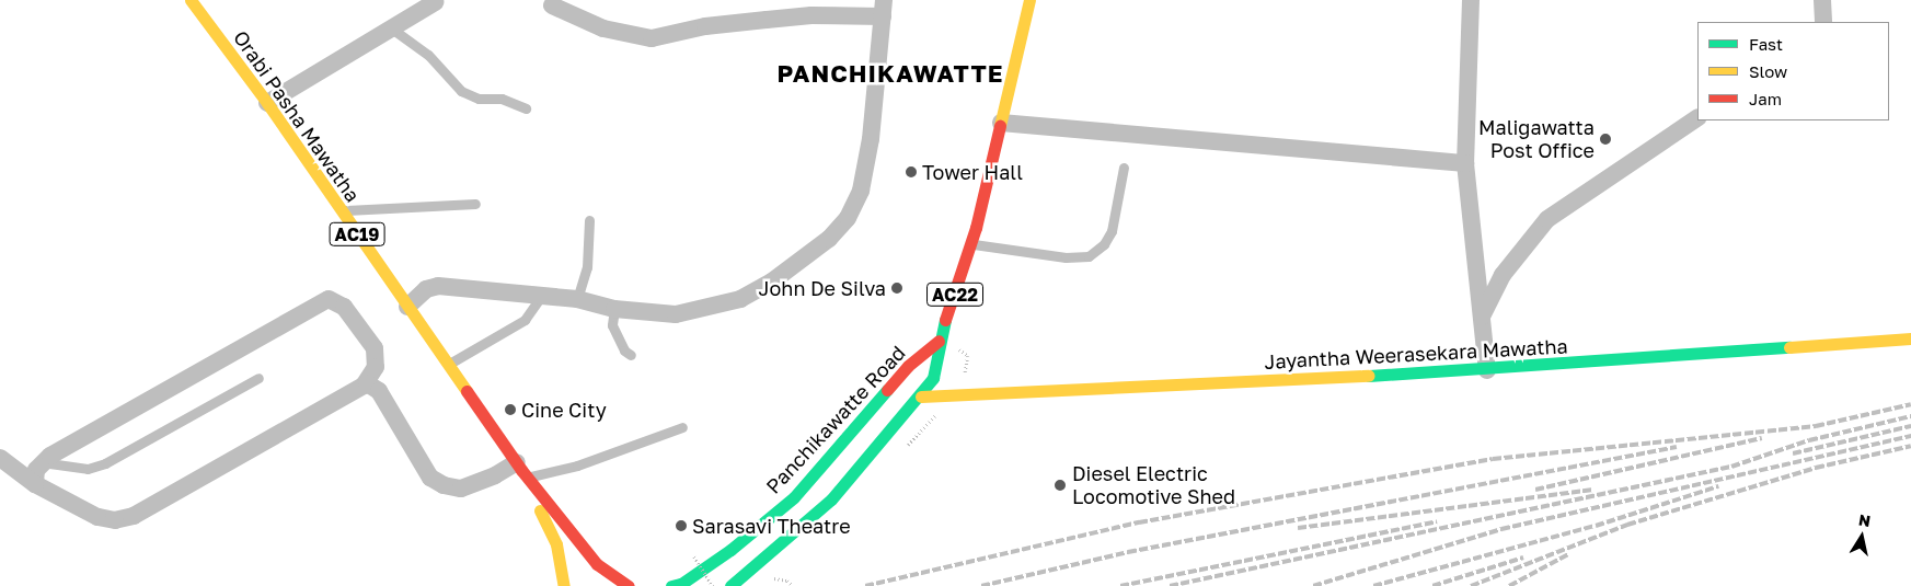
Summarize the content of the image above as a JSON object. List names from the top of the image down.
{
  "streets": {
    "main road": [
      "Orabi Pasha Mawatha",
      "AC19",
      "AC22",
      "Jayantha Weerasekara Mawatha",
      "Panchikawatte Road"
    ]
  },
  "crossings": [
    ["Jayantha Weerasekara Mawatha", "Panchikawatte Road"]
  ],
  "districts": ["PANCHIKAWATTE"],
  "places": [
    "Maligawatta Post Office",
    "Tower Hall",
    "John De Silva",
    "Cine City",
    "Diesel Electric Locomotive Shed",
    "Sarasavi Theatre"
  ],
  "legend": ["Fast", "Slow", "Jam"],
  "north": "top"
}
